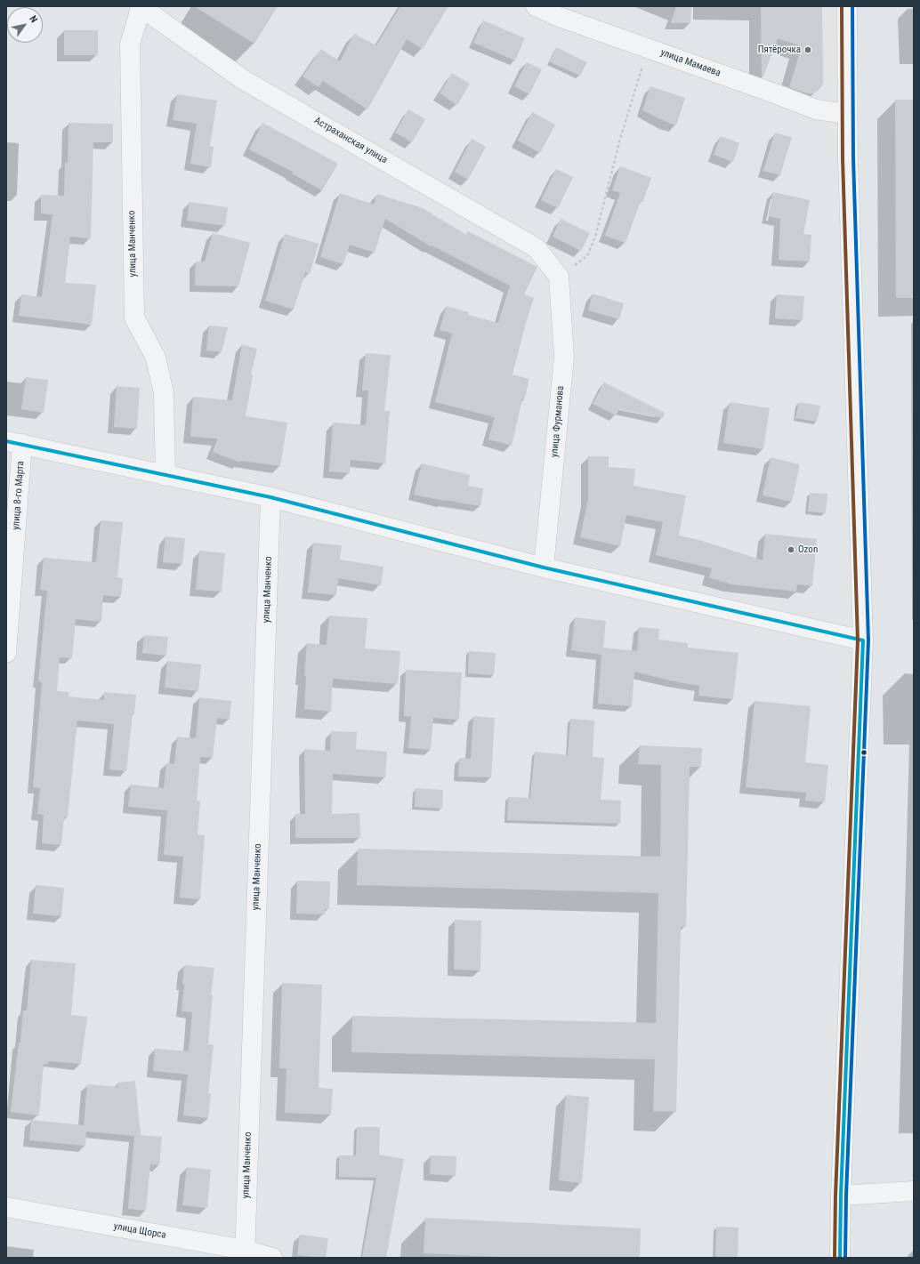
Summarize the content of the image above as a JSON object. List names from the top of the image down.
{
  "streets": {
    "street": [
      "улица Мамаева",
      "Астраханская улица",
      "улица Манченко",
      "улица Фурманова",
      "улица 8-го Марта",
      "улица Щорса"
    ]
  },
  "crossings": [
    ["Астраханская улица", "улица Манченко"],
    ["Астраханская улица", "улица Фурманова"],
    ["улица Манченко", "улица Щорса"]
  ],
  "places": ["Пятёрочка", "Ozon"],
  "north": "top right"
}
